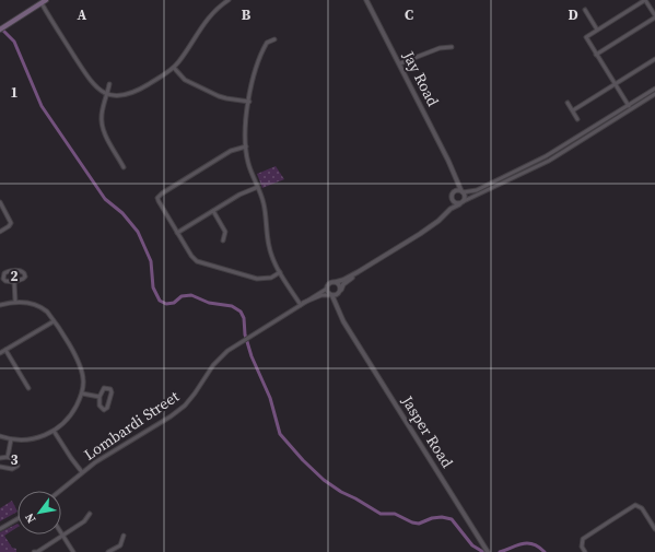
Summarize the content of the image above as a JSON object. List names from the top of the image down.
{
  "streets": {
    "street": ["Jay Road", "Lombardi Street", "Jasper Road"]
  },
  "crossings": [
    ["Lombardi Street", "Jasper Road"]
  ],
  "north": "bottom left",
  "grid": {
    "columns": [
      "A",
      "B",
      "C",
      "D"
    ],
    "rows": ["1", "2", "3"]
  }
}
